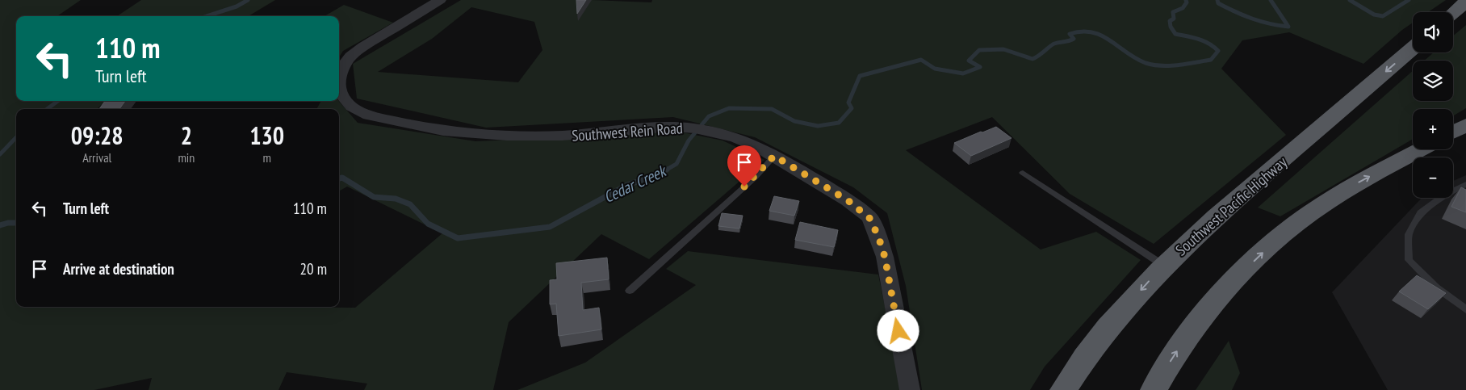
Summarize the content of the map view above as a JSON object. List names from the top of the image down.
{
  "streets": {
    "highway": ["Southwest Pacific Highway"],
    "street": ["Southwest Rein Road"]
  },
  "water": ["Cedar Creek"],
  "page": {
    "map_buttons": ["+", "−"],
    "turn": ["110 m", "Turn left"],
    "eta": [
      "09:28",
      "Arrival",
      "2",
      "min",
      "130",
      "m"
    ],
    "list": [
      {
        "name": "Turn left",
        "value": "110 m"
      },
      {
        "name": "Arrive at destination",
        "value": "20 m"
      }
    ]
  }
}
